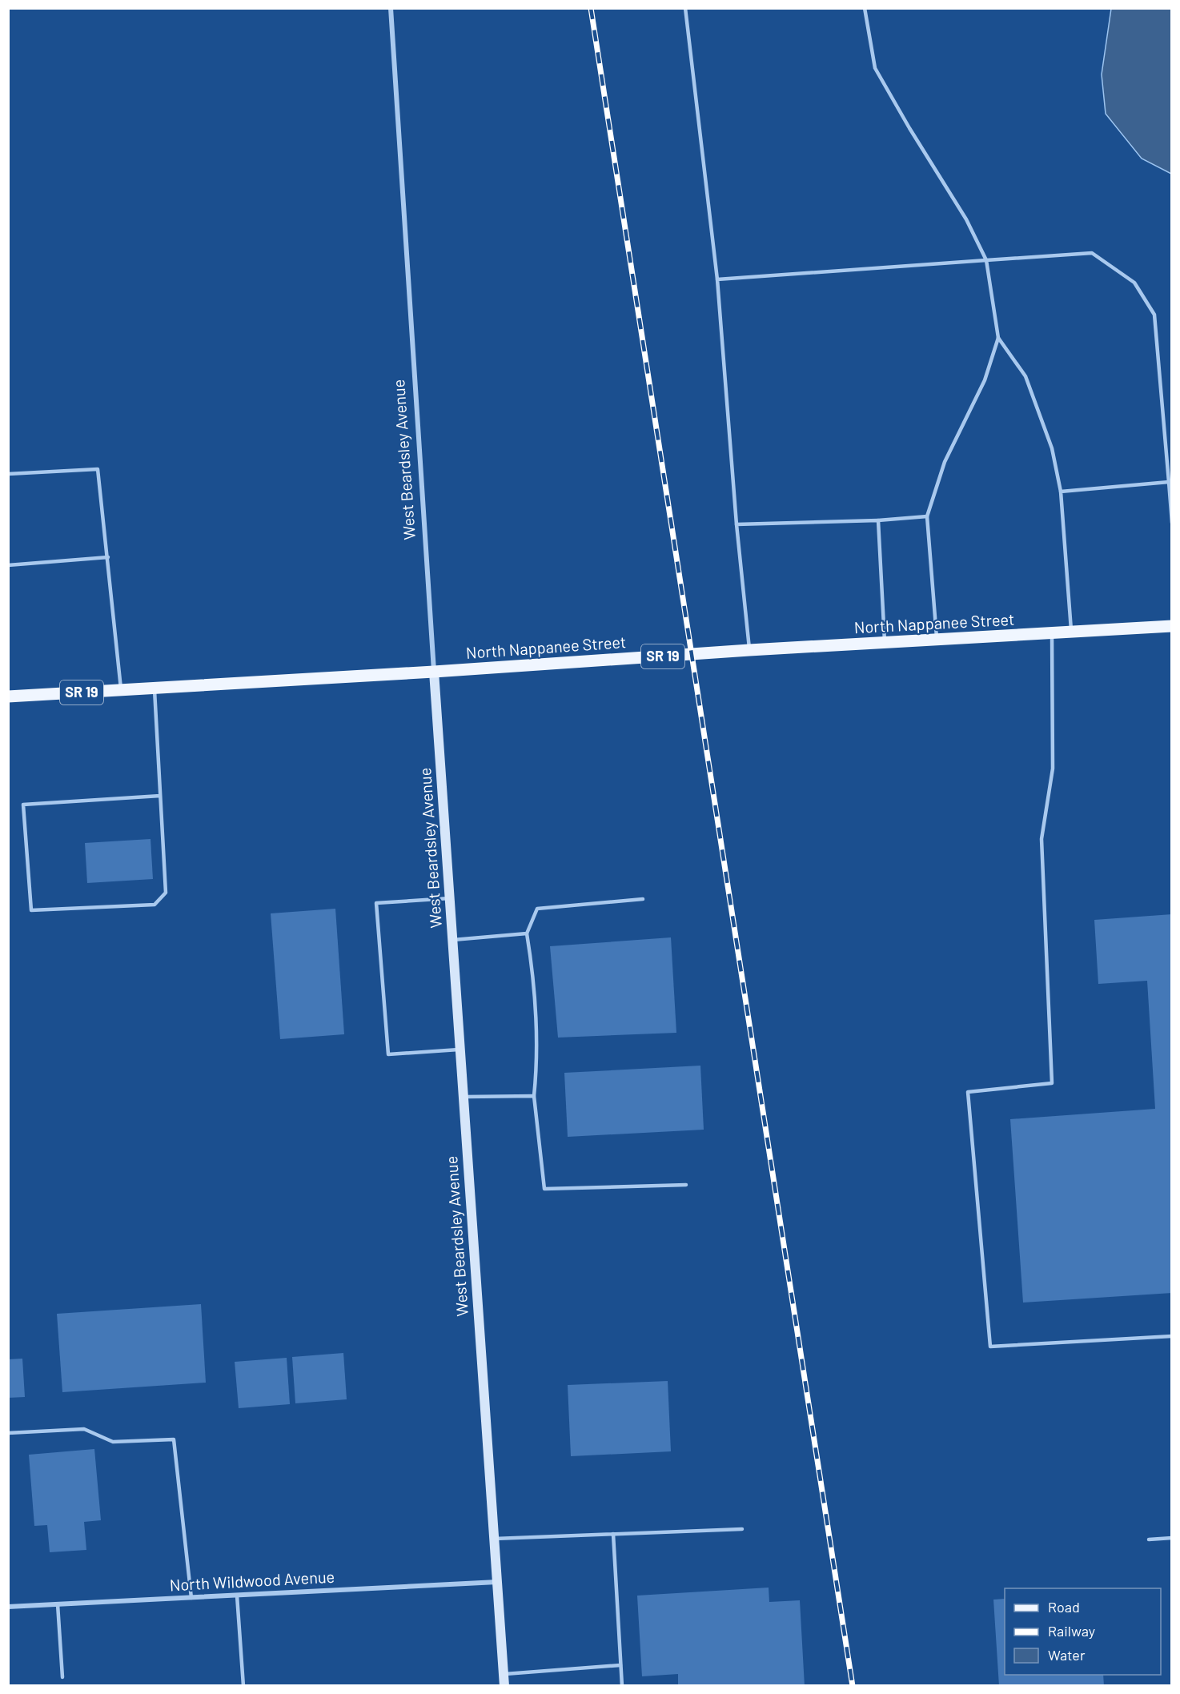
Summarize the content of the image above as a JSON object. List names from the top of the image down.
{
  "streets": {
    "main road": ["West Beardsley Avenue", "North Nappanee Street", "SR 19"],
    "street": ["North Wildwood Avenue"]
  },
  "crossings": [
    ["West Beardsley Avenue", "North Nappanee Street"],
    ["West Beardsley Avenue", "North Wildwood Avenue"]
  ],
  "legend": ["Road", "Railway", "Water"]
}
